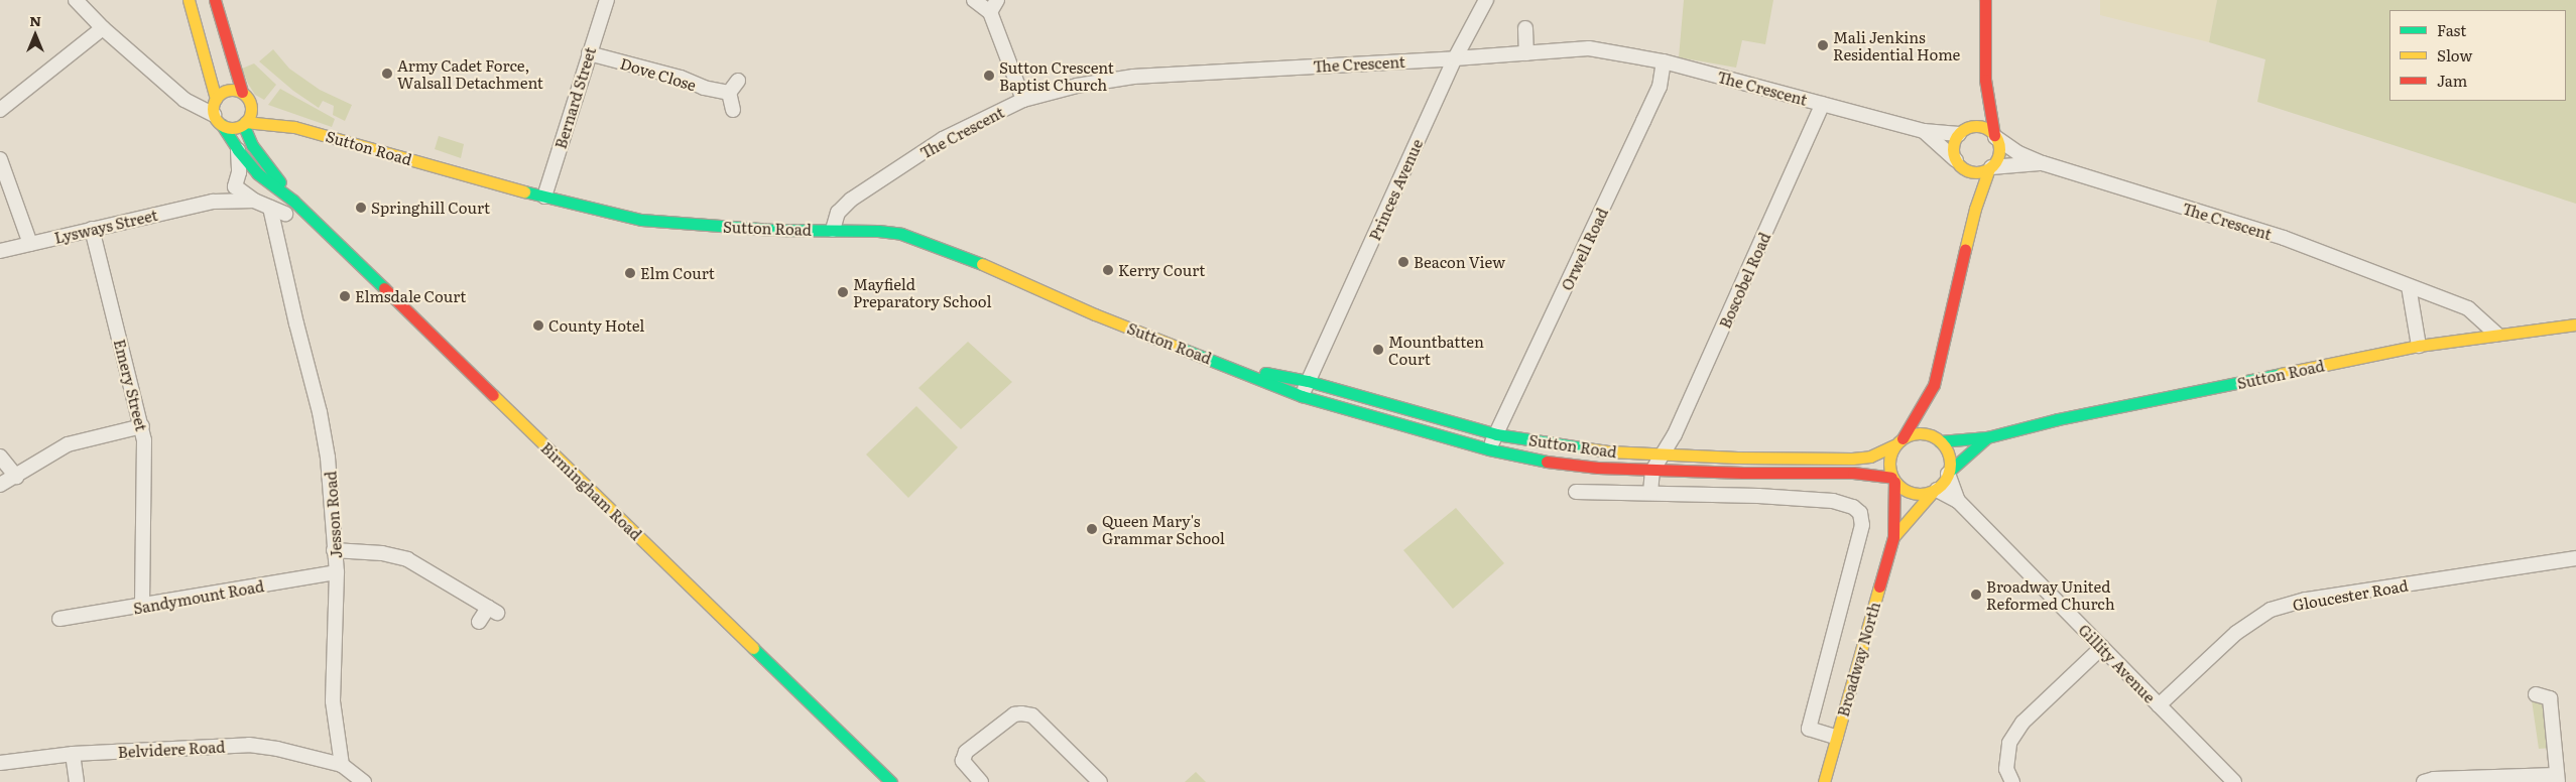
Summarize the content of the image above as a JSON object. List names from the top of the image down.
{
  "streets": {
    "main road": ["Sutton Road", "Birmingham Road", "Broadway North"],
    "street": [
      "The Crescent",
      "Dove Close",
      "Bernard Street",
      "Princes Avenue",
      "Lysways Street",
      "Orwell Road",
      "Boscobel Road",
      "Emery Street",
      "Jesson Road",
      "Gloucester Road",
      "Sandymount Road",
      "Gillity Avenue",
      "Belvidere Road"
    ]
  },
  "crossings": [
    ["The Crescent", "Sutton Road"],
    ["The Crescent", "Princes Avenue"],
    ["The Crescent", "Orwell Road"],
    ["The Crescent", "Boscobel Road"],
    ["Dove Close", "Bernard Street"],
    ["Bernard Street", "Sutton Road"],
    ["Sutton Road", "Princes Avenue"],
    ["Sutton Road", "Orwell Road"],
    ["Sutton Road", "Boscobel Road"],
    ["Sutton Road", "Birmingham Road"],
    ["Sutton Road", "Broadway North"],
    ["Sutton Road", "Gillity Avenue"],
    ["Lysways Street", "Emery Street"],
    ["Lysways Street", "Jesson Road"],
    ["Emery Street", "Sandymount Road"],
    ["Birmingham Road", "Jesson Road"],
    ["Jesson Road", "Sandymount Road"],
    ["Jesson Road", "Belvidere Road"],
    ["Gloucester Road", "Gillity Avenue"],
    ["Broadway North", "Gillity Avenue"]
  ],
  "places": [
    "Mali Jenkins Residential Home",
    "Army Cadet Force, Walsall Detachment",
    "Sutton Crescent Baptist Church",
    "Springhill Court",
    "Beacon View",
    "Kerry Court",
    "Elm Court",
    "Mayfield Preparatory School",
    "Elmsdale Court",
    "County Hotel",
    "Mountbatten Court",
    "Queen Mary's Grammar School",
    "Broadway United Reformed Church"
  ],
  "legend": ["Fast", "Slow", "Jam"],
  "north": "top"
}
